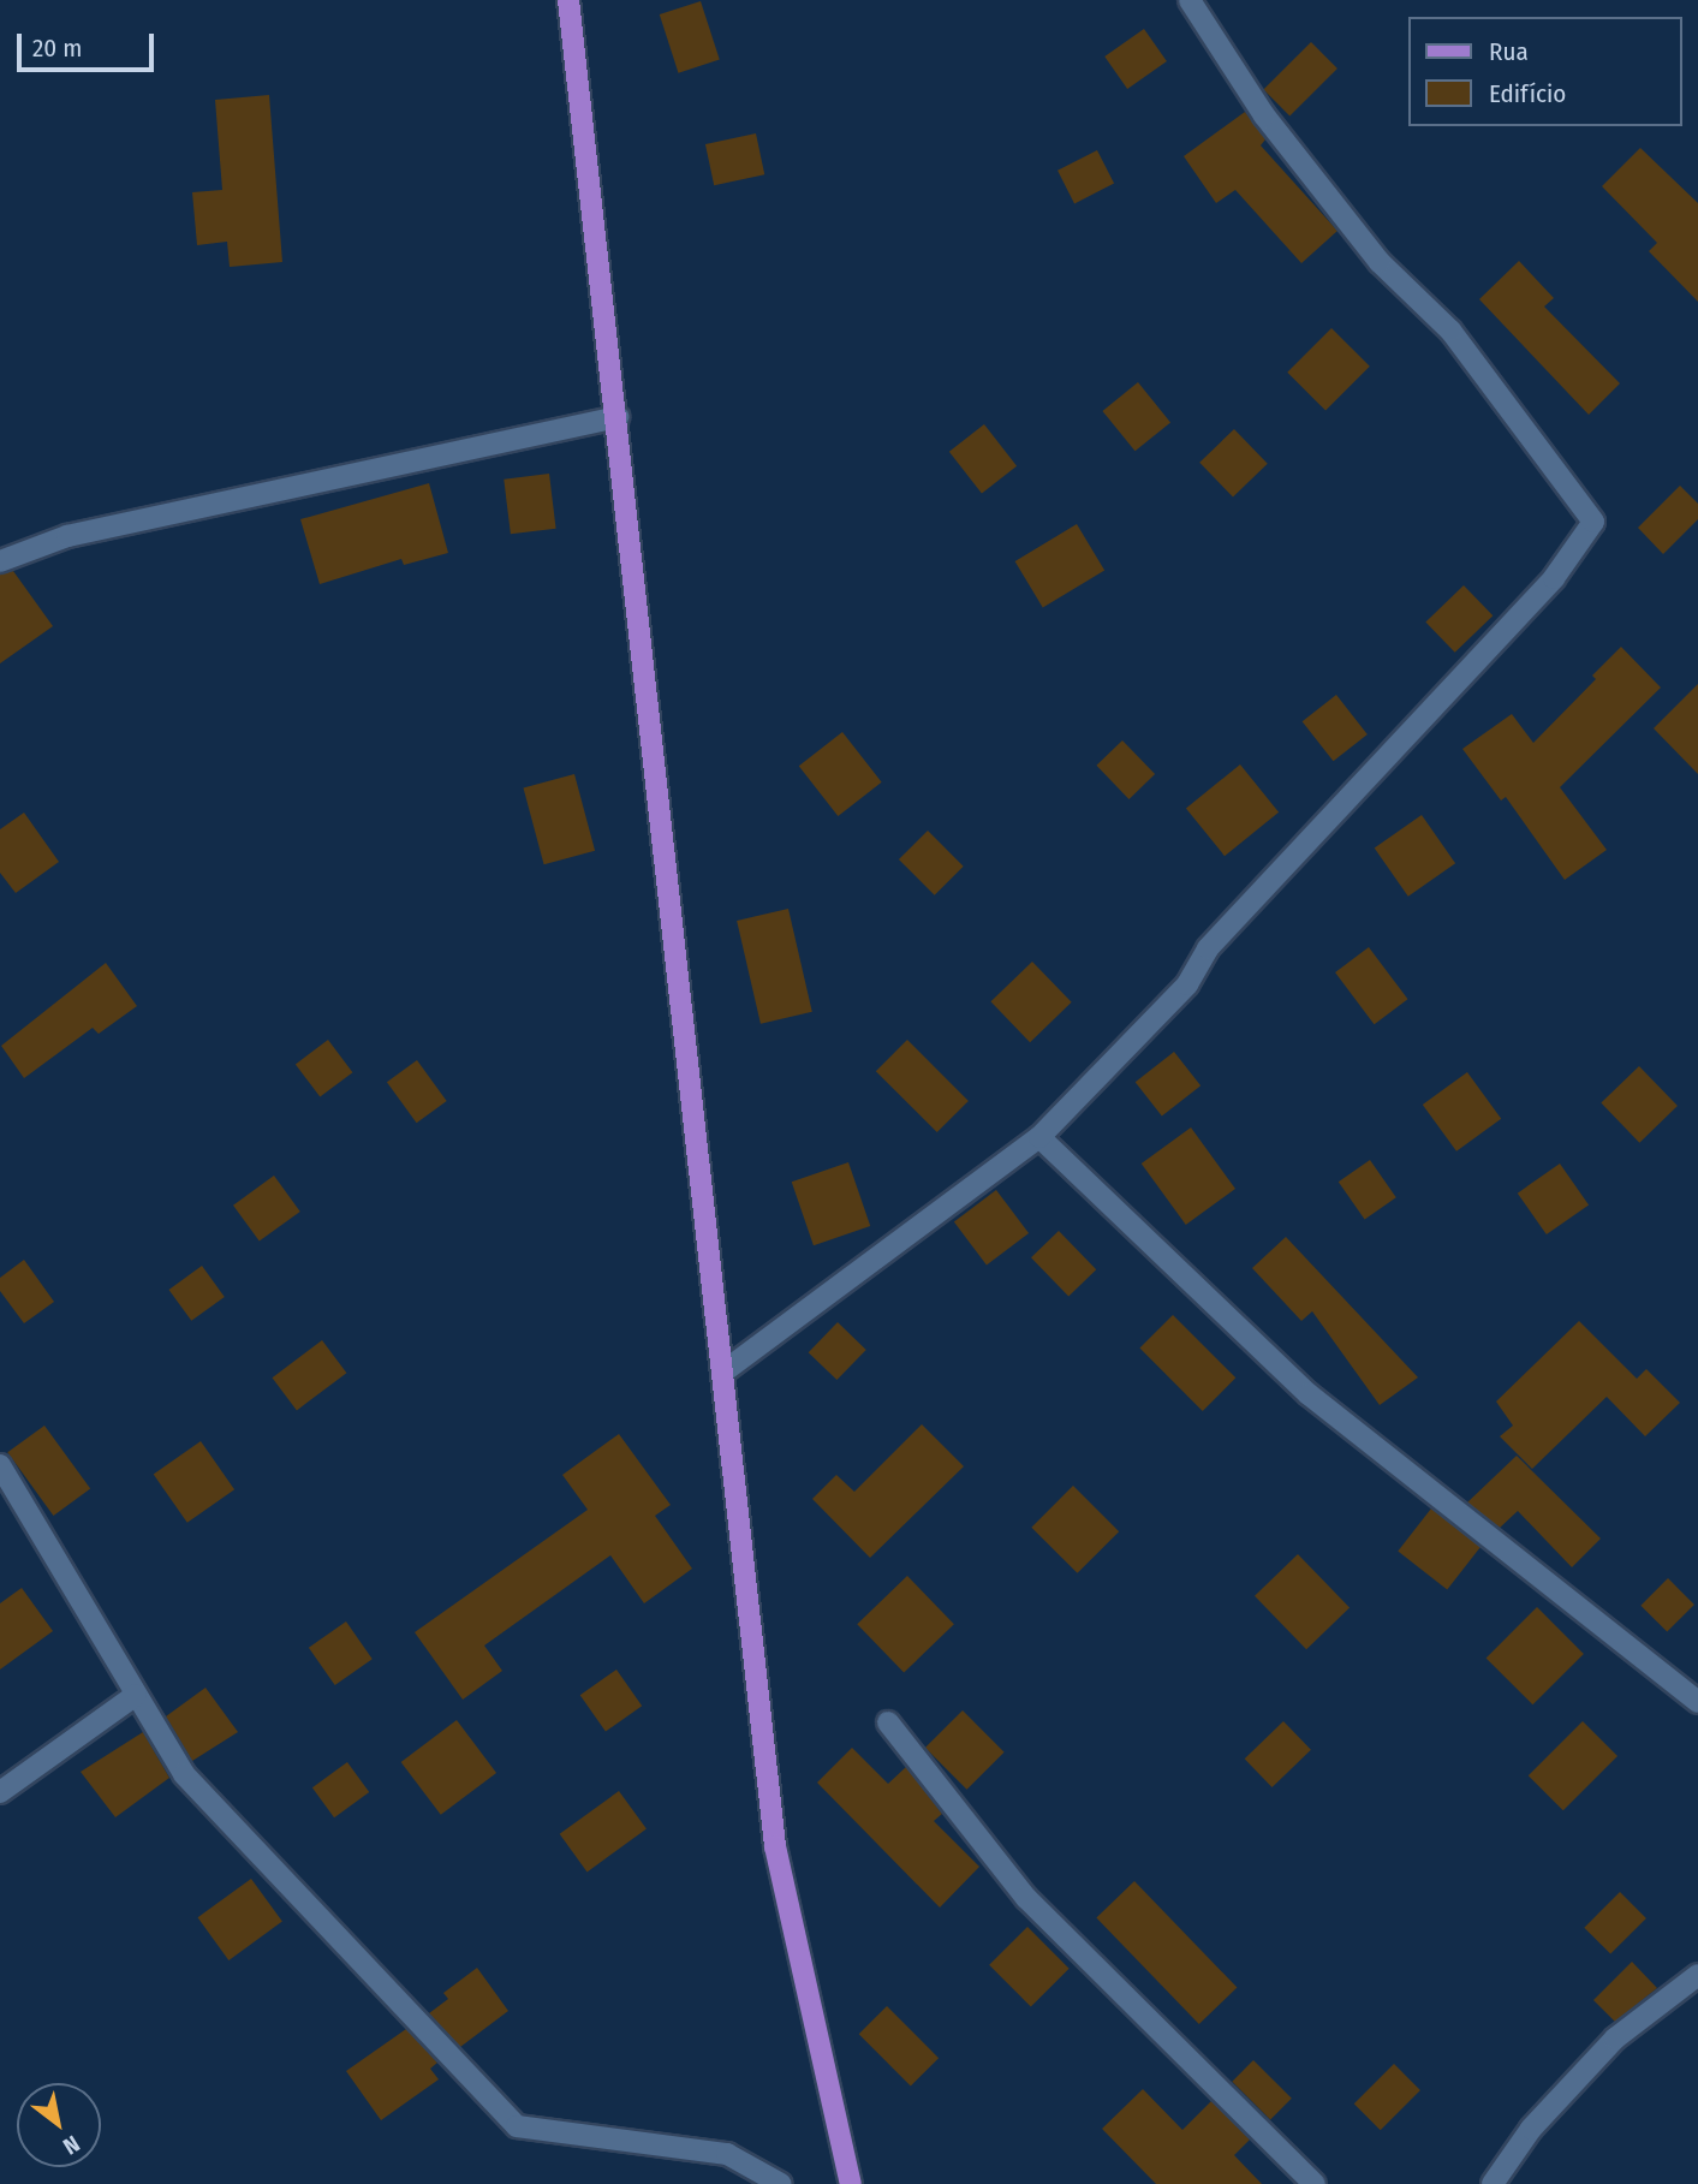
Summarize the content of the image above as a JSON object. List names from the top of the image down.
{
  "legend": ["Rua", "Edifício"],
  "scale_bar": "20 m",
  "north": "bottom right"
}
